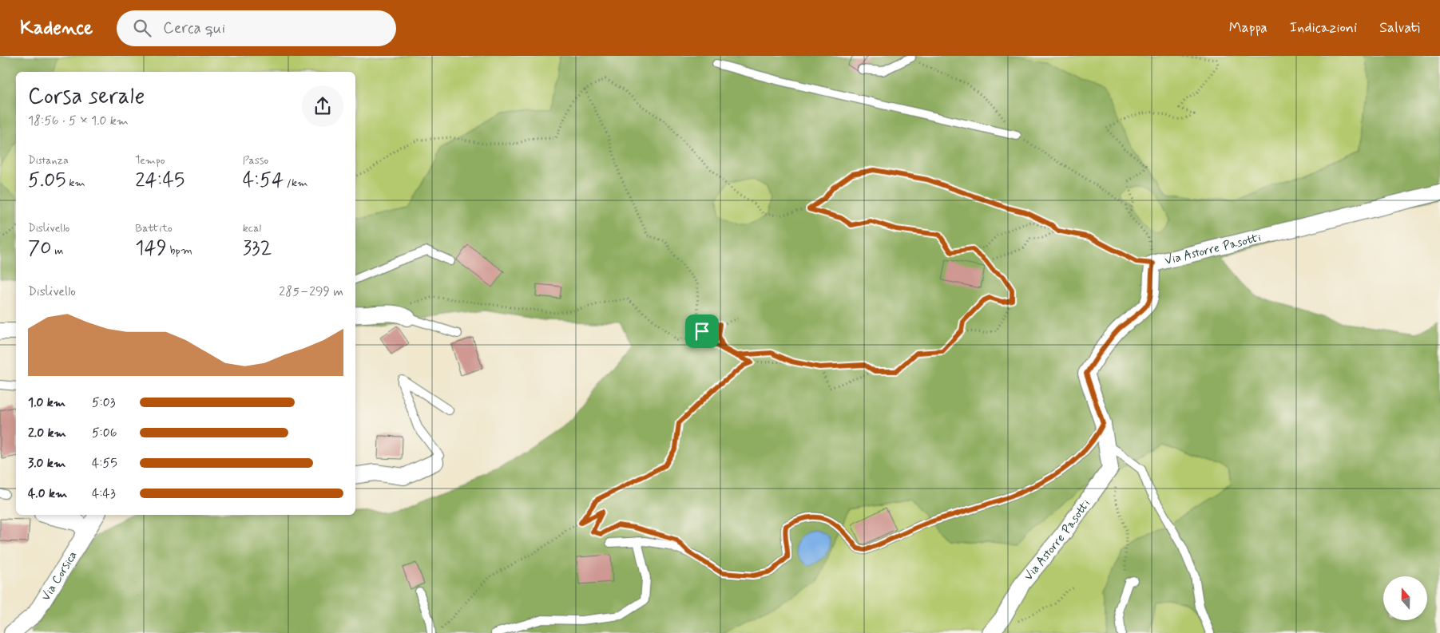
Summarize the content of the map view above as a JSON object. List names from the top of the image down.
{
  "streets": {
    "street": ["Via Astorre Pasotti", "Via Corsica"]
  },
  "north": "top",
  "page": {
    "header": "Kadence",
    "search": "Cerca qui",
    "nav": ["Mappa", "Indicazioni", "Salvati"],
    "heading": ["Corsa serale", "18:56 · 5 × 1.0 km"],
    "stats": [
      ["Distanza", "5.05 km"],
      ["Tempo", "24:45"],
      ["Passo", "4:54 /km"],
      ["Dislivello", "70 m"],
      ["Battito", "149 bpm"],
      ["kcal", "332"]
    ],
    "chart": ["Dislivello", "285–299 m"],
    "list": [
      {
        "name": "1.0 km",
        "note": "5:03"
      },
      {
        "name": "2.0 km",
        "note": "5:06"
      },
      {
        "name": "3.0 km",
        "note": "4:55"
      },
      {
        "name": "4.0 km",
        "note": "4:43"
      }
    ]
  }
}
